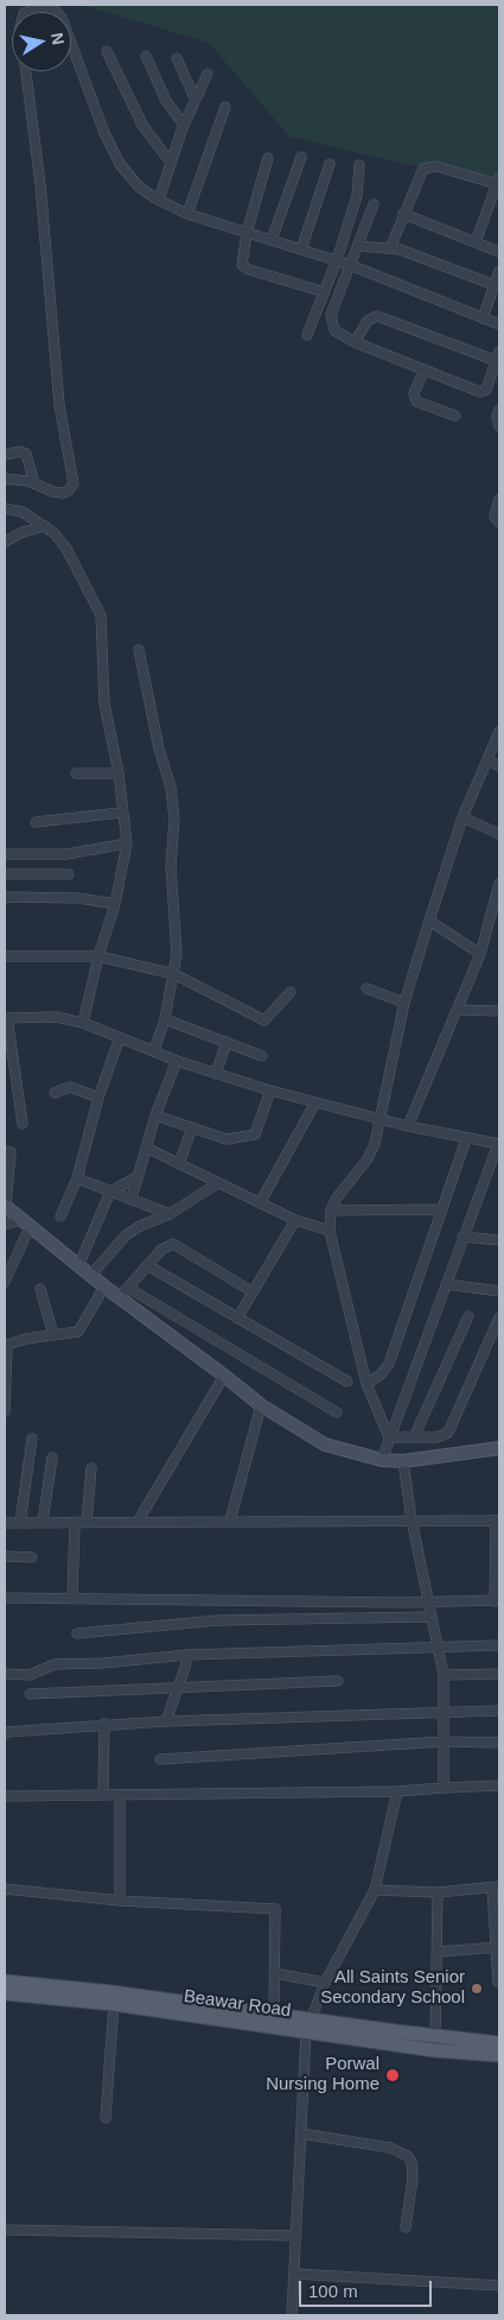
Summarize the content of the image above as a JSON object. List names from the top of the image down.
{
  "streets": {
    "main road": ["Beawar Road"]
  },
  "places": ["All Saints Senior Secondary School", "Porwal Nursing Home"],
  "scale_bar": "100 m",
  "north": "right"
}
